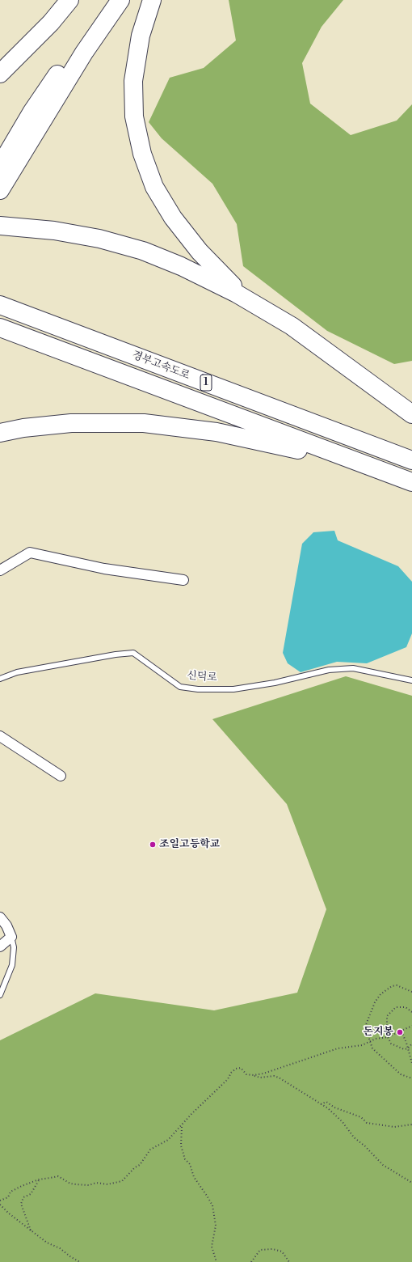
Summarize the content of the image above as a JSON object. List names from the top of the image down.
{
  "streets": {
    "highway": ["경부고속도로", "1"],
    "lane": ["신덕로"]
  },
  "places": ["조일고등학교", "돈지봉"]
}
